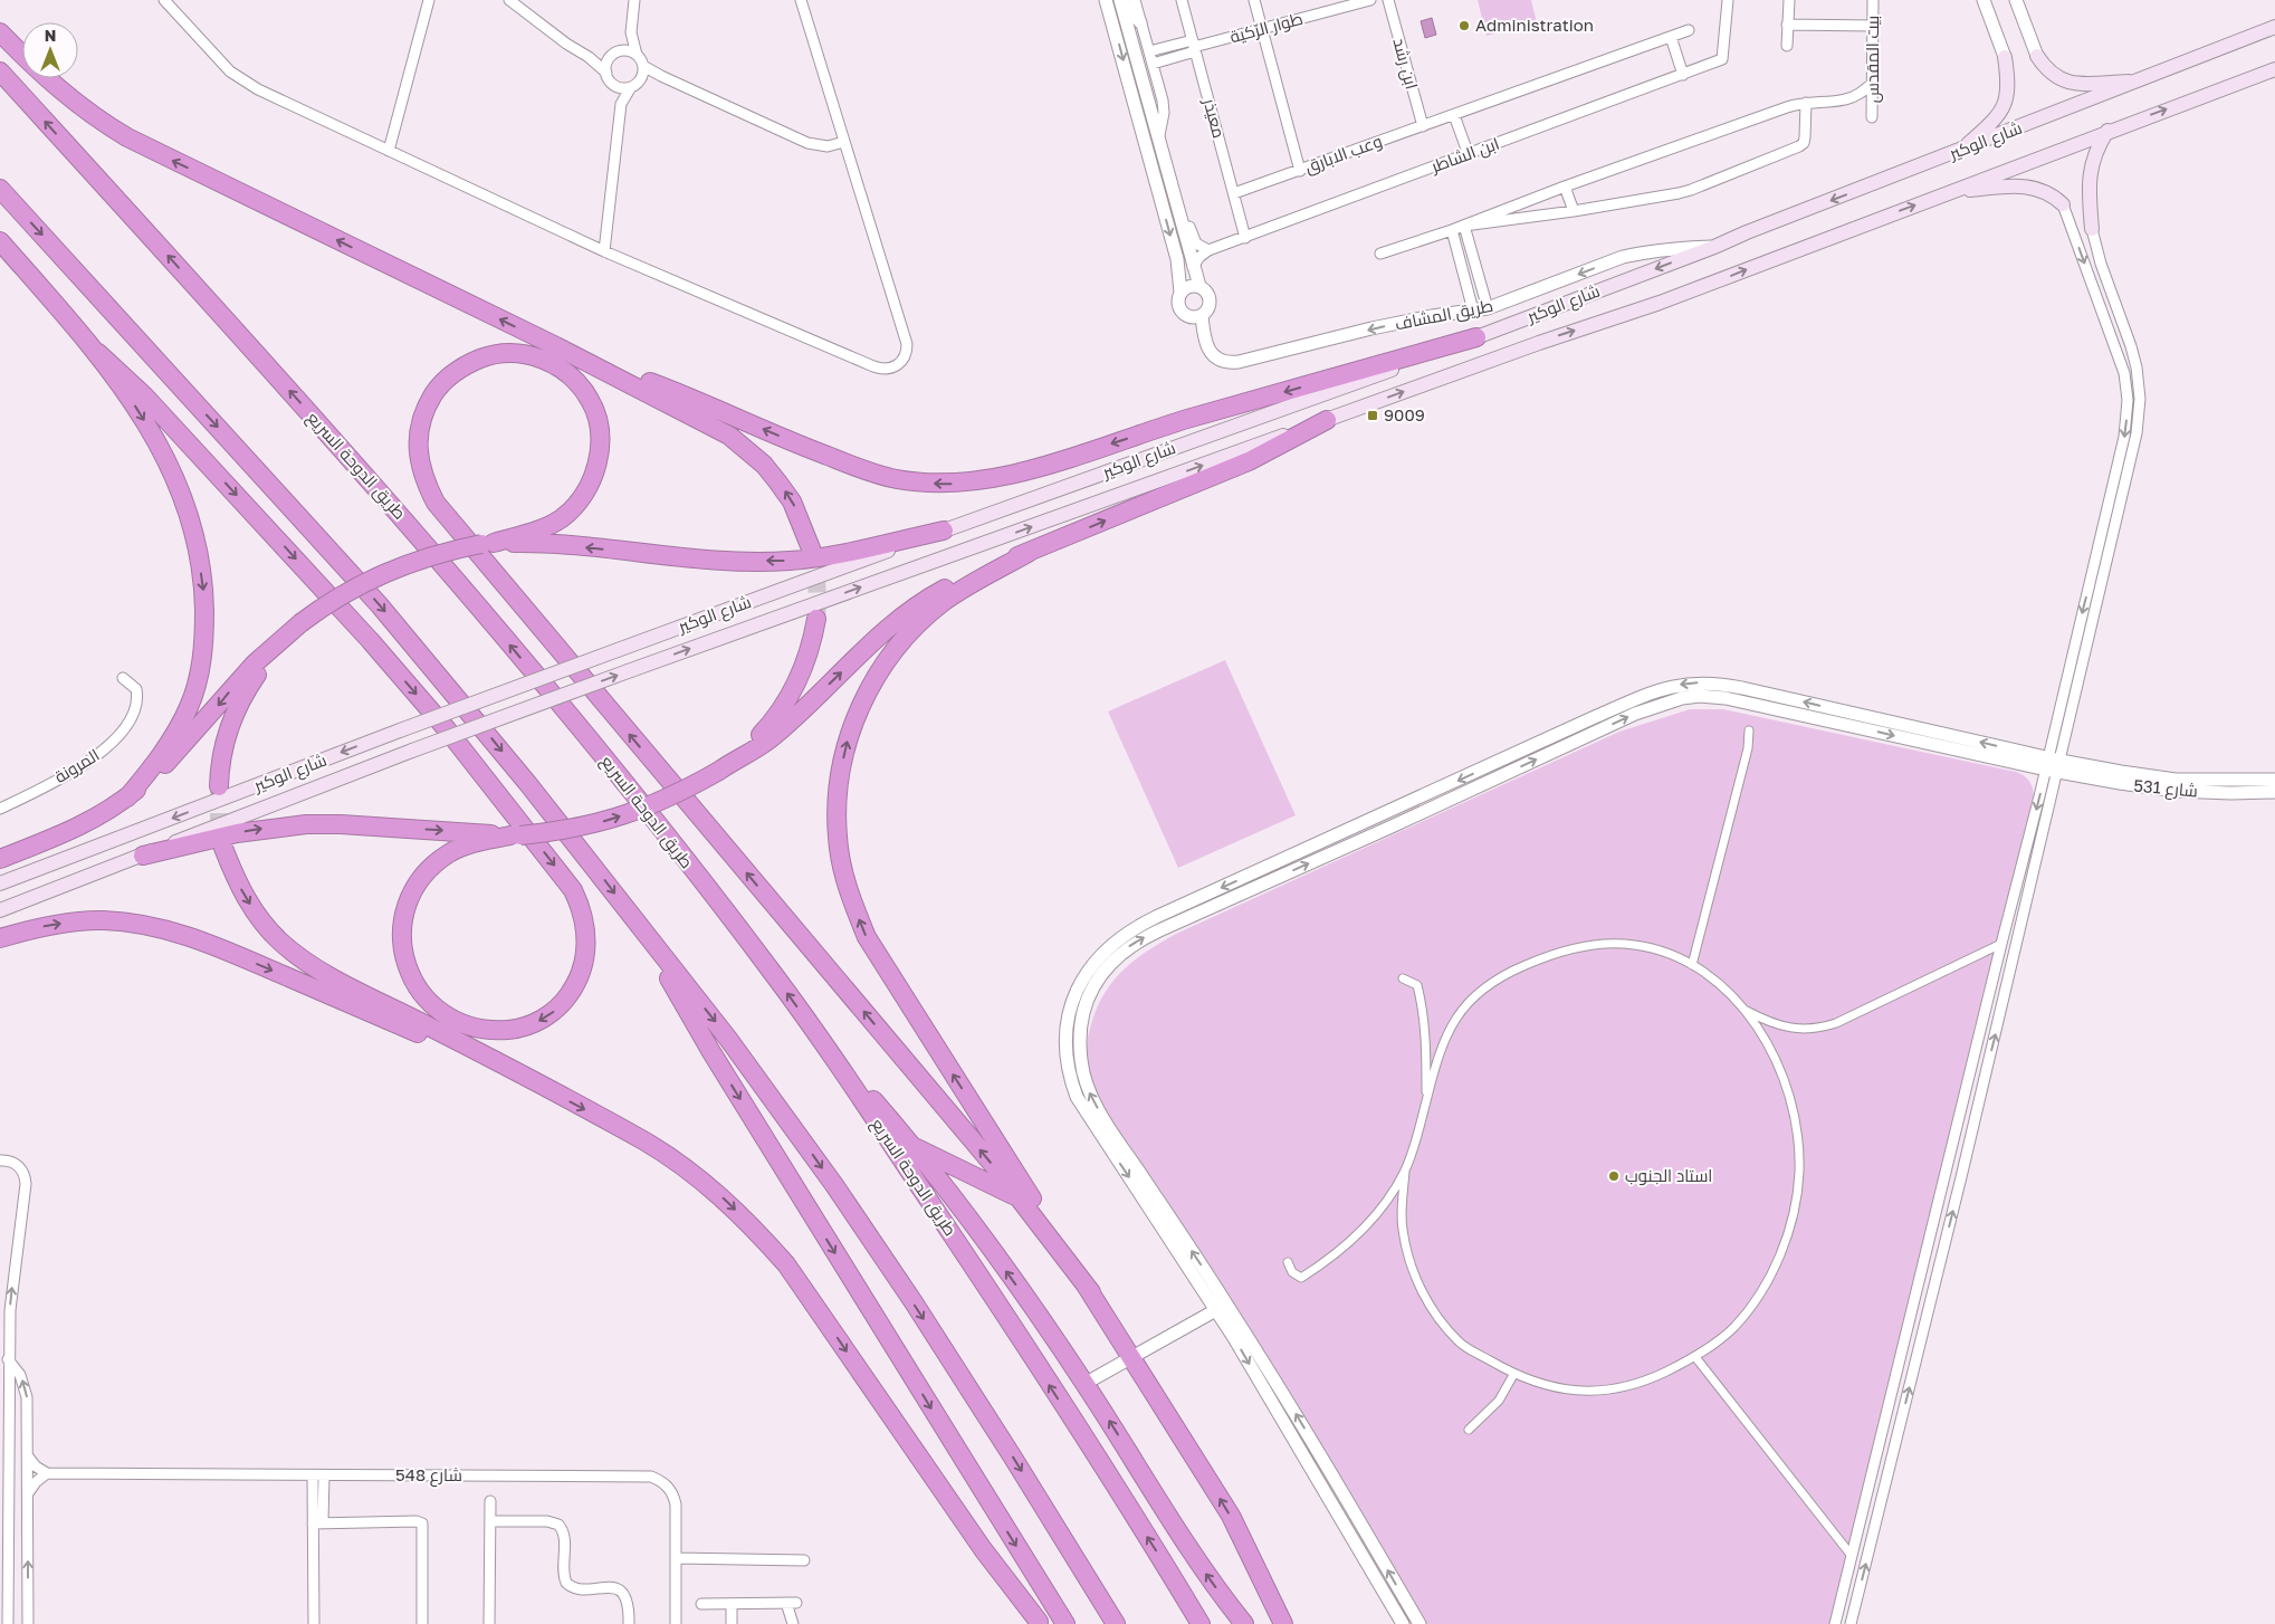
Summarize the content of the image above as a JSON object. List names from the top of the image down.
{
  "streets": {
    "highway": ["طريق الدوحة السريع"],
    "main road": ["شارع الوكير"],
    "street": [
      "طوار الرّكية",
      "بيت المقدس",
      "ابن رشد",
      "معيذر",
      "وعب الابارق",
      "ابن الشاطر",
      "طريق المشاف",
      "المرونة",
      "شارع 531",
      "شارع 548"
    ]
  },
  "crossings": [
    ["طوار الرّكية", "معيذر"],
    ["ابن رشد", "وعب الابارق"],
    ["معيذر", "وعب الابارق"],
    ["معيذر", "ابن الشاطر"],
    ["شارع الوكير", "طريق المشاف"]
  ],
  "places": {
    "other": ["Administration", "استاد الجنوب"],
    "transit": ["9009"]
  },
  "north": "top"
}
